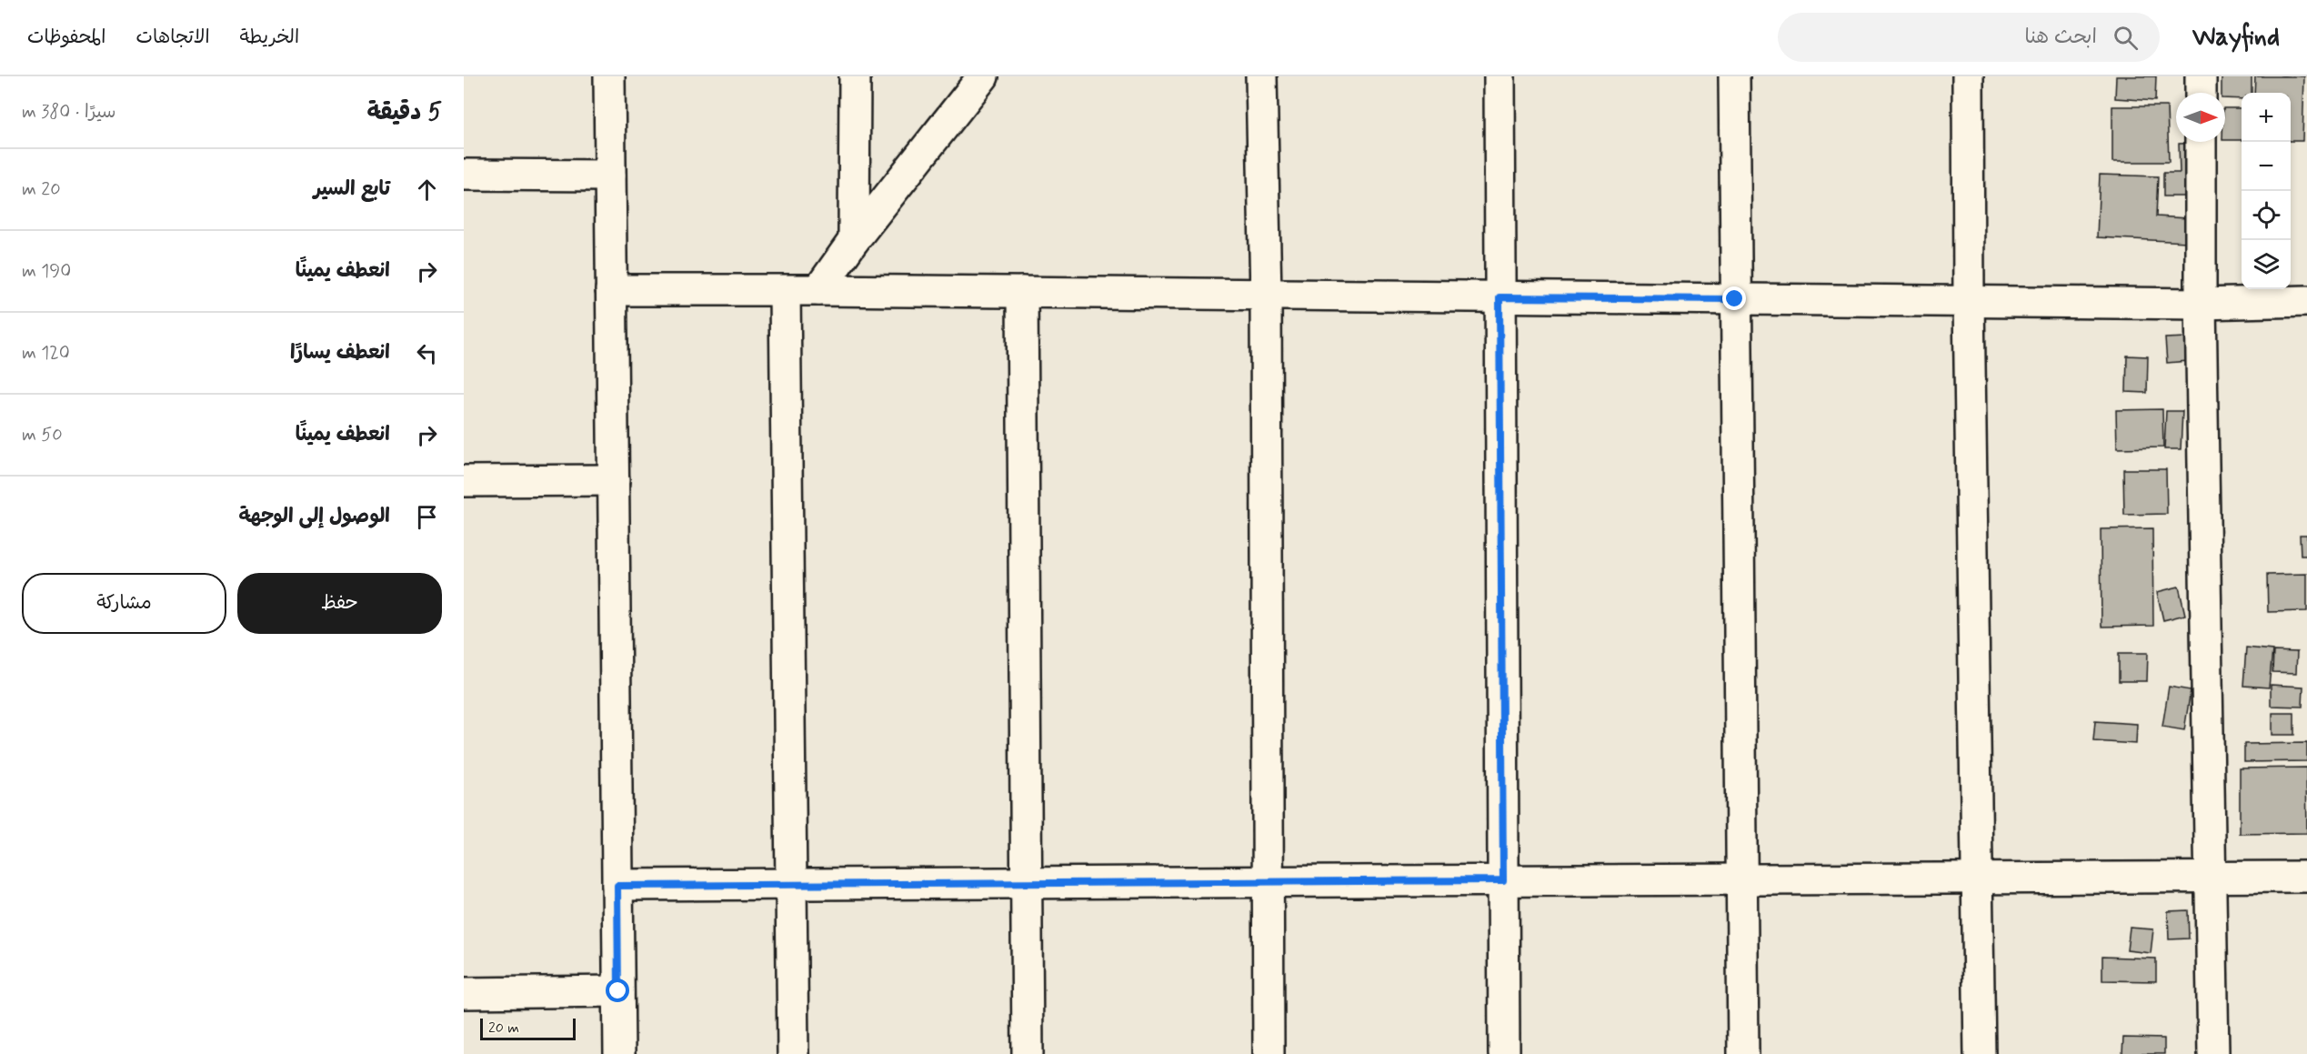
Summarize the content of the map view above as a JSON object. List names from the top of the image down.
{
  "scale_bar": "20 m",
  "north": "right",
  "page": {
    "header": "Wayfind",
    "search": "ابحث هنا",
    "nav": ["الخريطة", "الاتجاهات", "المحفوظات"],
    "heading": ["5 دقيقة", "سيرًا · 380 m"],
    "map_buttons": ["+", "−"],
    "list": [
      ["تابع السير", "20 m"],
      ["انعطف يمينًا", "190 m"],
      ["انعطف يسارًا", "120 m"],
      ["انعطف يمينًا", "50 m"],
      "الوصول إلى الوجهة"
    ],
    "buttons": ["حفظ", "مشاركة"],
    "scale": "20 m"
  }
}
